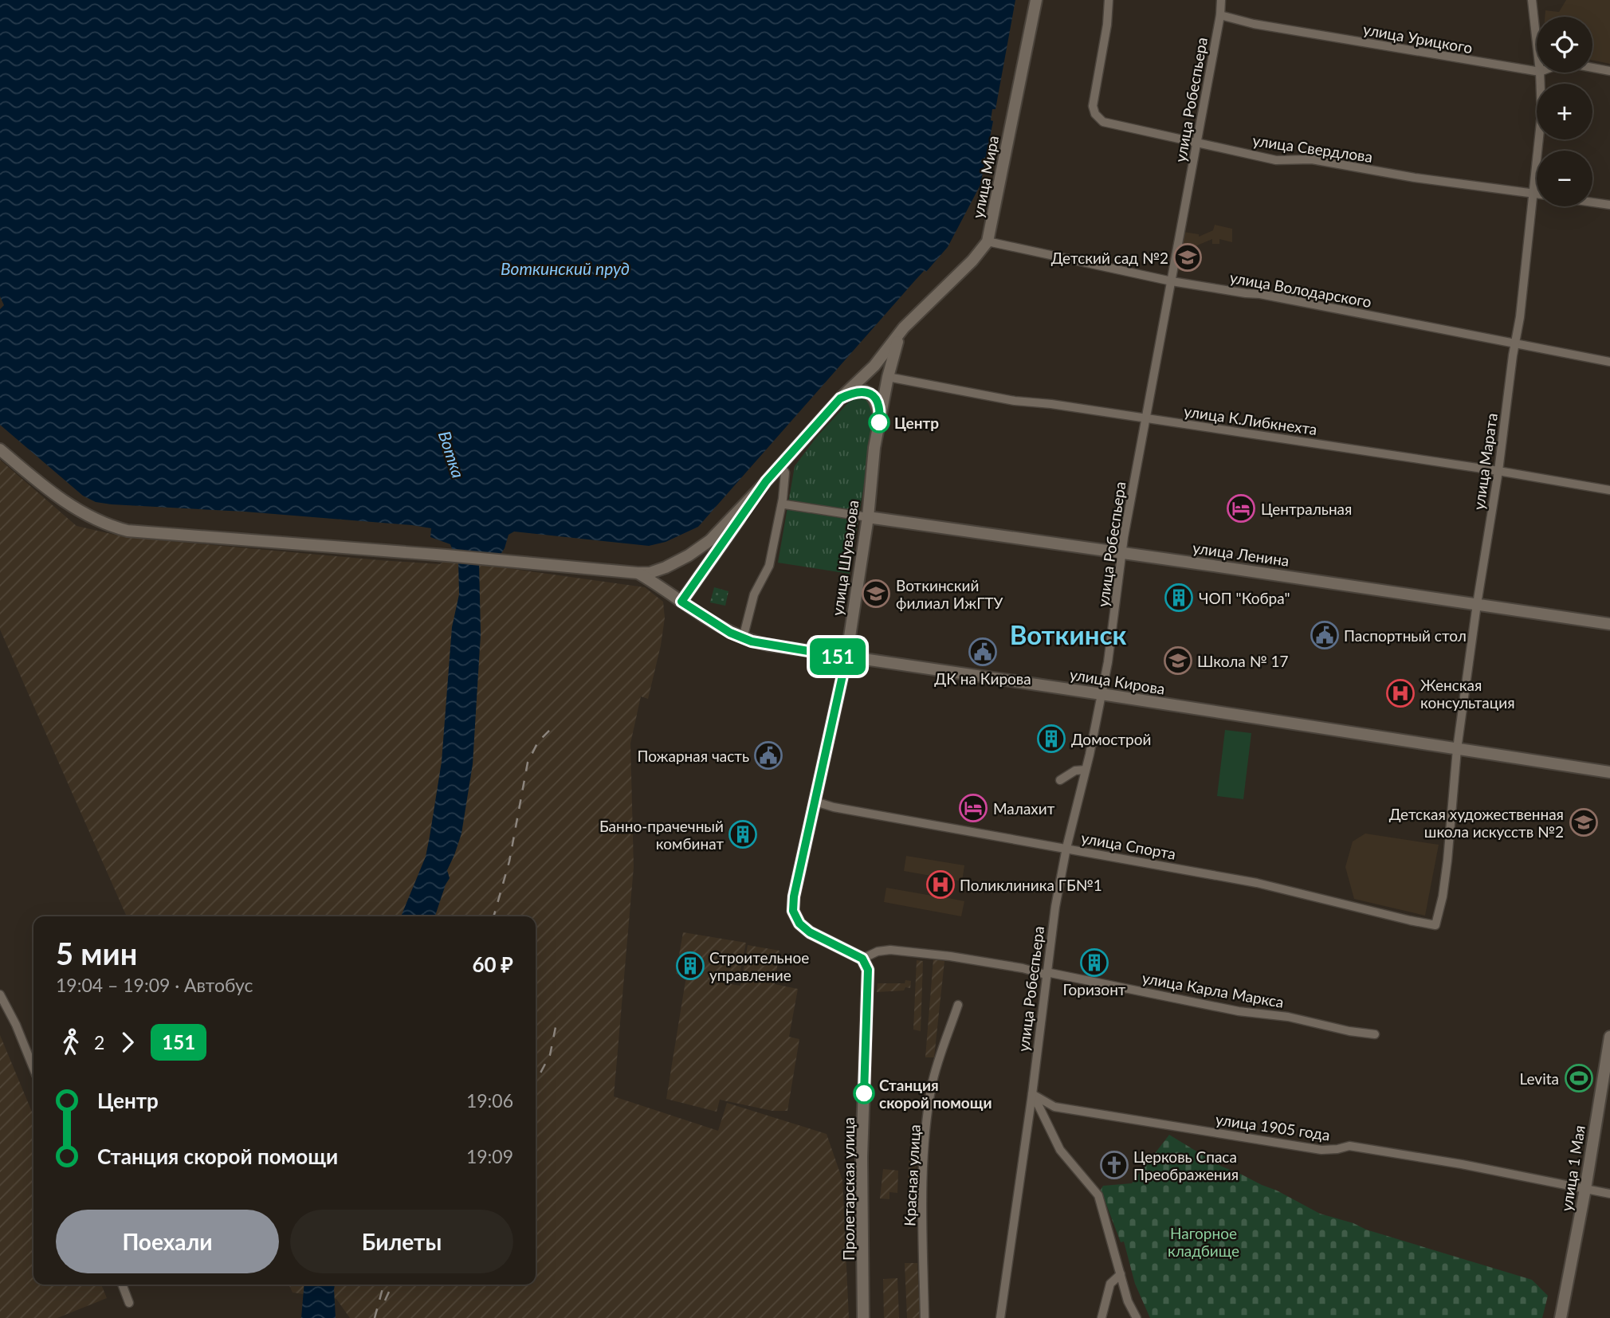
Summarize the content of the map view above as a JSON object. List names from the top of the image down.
{
  "streets": {
    "main road": [
      "улица Мира",
      "улица Ленина",
      "улица Шувалова",
      "улица Кирова",
      "улица 1 Мая",
      "Пролетарская улица"
    ],
    "street": [
      "улица Урицкого",
      "улица Робеспьера",
      "улица Свердлова",
      "улица Володарского",
      "улица К.Либкнехта",
      "улица Марата",
      "улица Спорта",
      "улица Карла Маркса",
      "улица 1905 года",
      "Красная улица"
    ]
  },
  "crossings": [
    ["улица Урицкого", "улица Робеспьера"],
    ["улица Робеспьера", "улица Свердлова"],
    ["улица Робеспьера", "улица Володарского"],
    ["улица Робеспьера", "улица К.Либкнехта"],
    ["улица Робеспьера", "улица Ленина"],
    ["улица Робеспьера", "улица Кирова"],
    ["улица Робеспьера", "улица Спорта"],
    ["улица Робеспьера", "улица Карла Маркса"],
    ["улица Робеспьера", "улица 1905 года"],
    ["улица Свердлова", "улица Марата"],
    ["улица Мира", "улица Володарского"],
    ["улица Мира", "улица К.Либкнехта"],
    ["улица Мира", "улица Шувалова"],
    ["улица Мира", "улица Кирова"],
    ["улица Володарского", "улица Марата"],
    ["улица К.Либкнехта", "улица Марата"],
    ["улица Марата", "улица Ленина"],
    ["улица Марата", "улица Кирова"],
    ["улица Марата", "улица Спорта"],
    ["улица Ленина", "улица Шувалова"],
    ["улица Шувалова", "улица Кирова"],
    ["улица Шувалова", "улица Спорта"],
    ["улица Карла Маркса", "Пролетарская улица"],
    ["улица 1905 года", "улица 1 Мая"]
  ],
  "districts": ["Воткинск"],
  "water": ["Воткинский пруд", "Вотка"],
  "parks": ["Нагорное кладбище"],
  "places": {
    "school or university": [
      "Детский сад №2",
      "Воткинский филиал ИжГТУ",
      "Школа № 17",
      "Детская художественная школа искусств №2"
    ],
    "other": ["Центр", "Станция скорой помощи"],
    "hotel": ["Центральная", "Малахит"],
    "building": [
      "ЧОП \"Кобра\"",
      "Домострой",
      "Банно-прачечный комбинат",
      "Горизонт",
      "Строительное управление"
    ],
    "public building": ["Паспортный стол", "ДК на Кирова", "Пожарная часть"],
    "hospital": ["Женская консультация", "Поликлиника ГБ№1"],
    "sports": ["Levita"],
    "church": ["Церковь Спаса Преображения"]
  },
  "lines": ["bus line 151"],
  "page": {
    "on_map": "151",
    "map_buttons": ["+", "−"],
    "heading": ["5 мин", "19:04 – 19:09 · Автобус", "60 ₽"],
    "legs": ["2", "151"],
    "list": [
      {
        "name": "Центр",
        "value": "19:06"
      },
      {
        "name": "Станция скорой помощи",
        "value": "19:09"
      }
    ],
    "buttons": ["Поехали", "Билеты"]
  }
}
